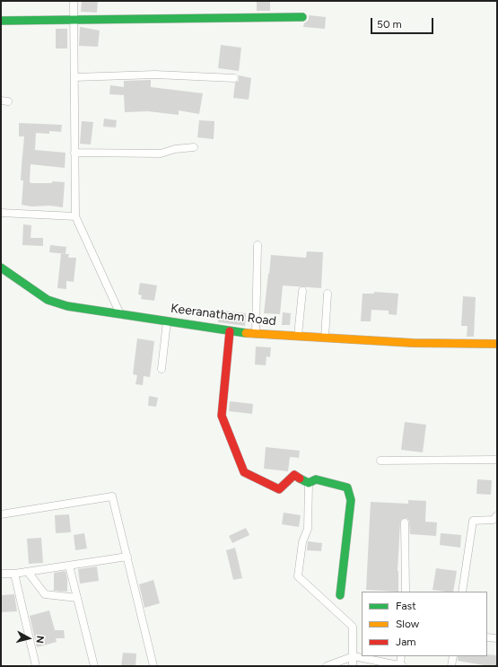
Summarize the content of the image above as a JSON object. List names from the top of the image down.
{
  "streets": {
    "street": ["Keeranatham Road"]
  },
  "legend": ["Fast", "Slow", "Jam"],
  "scale_bar": "50 m",
  "north": "right"
}
